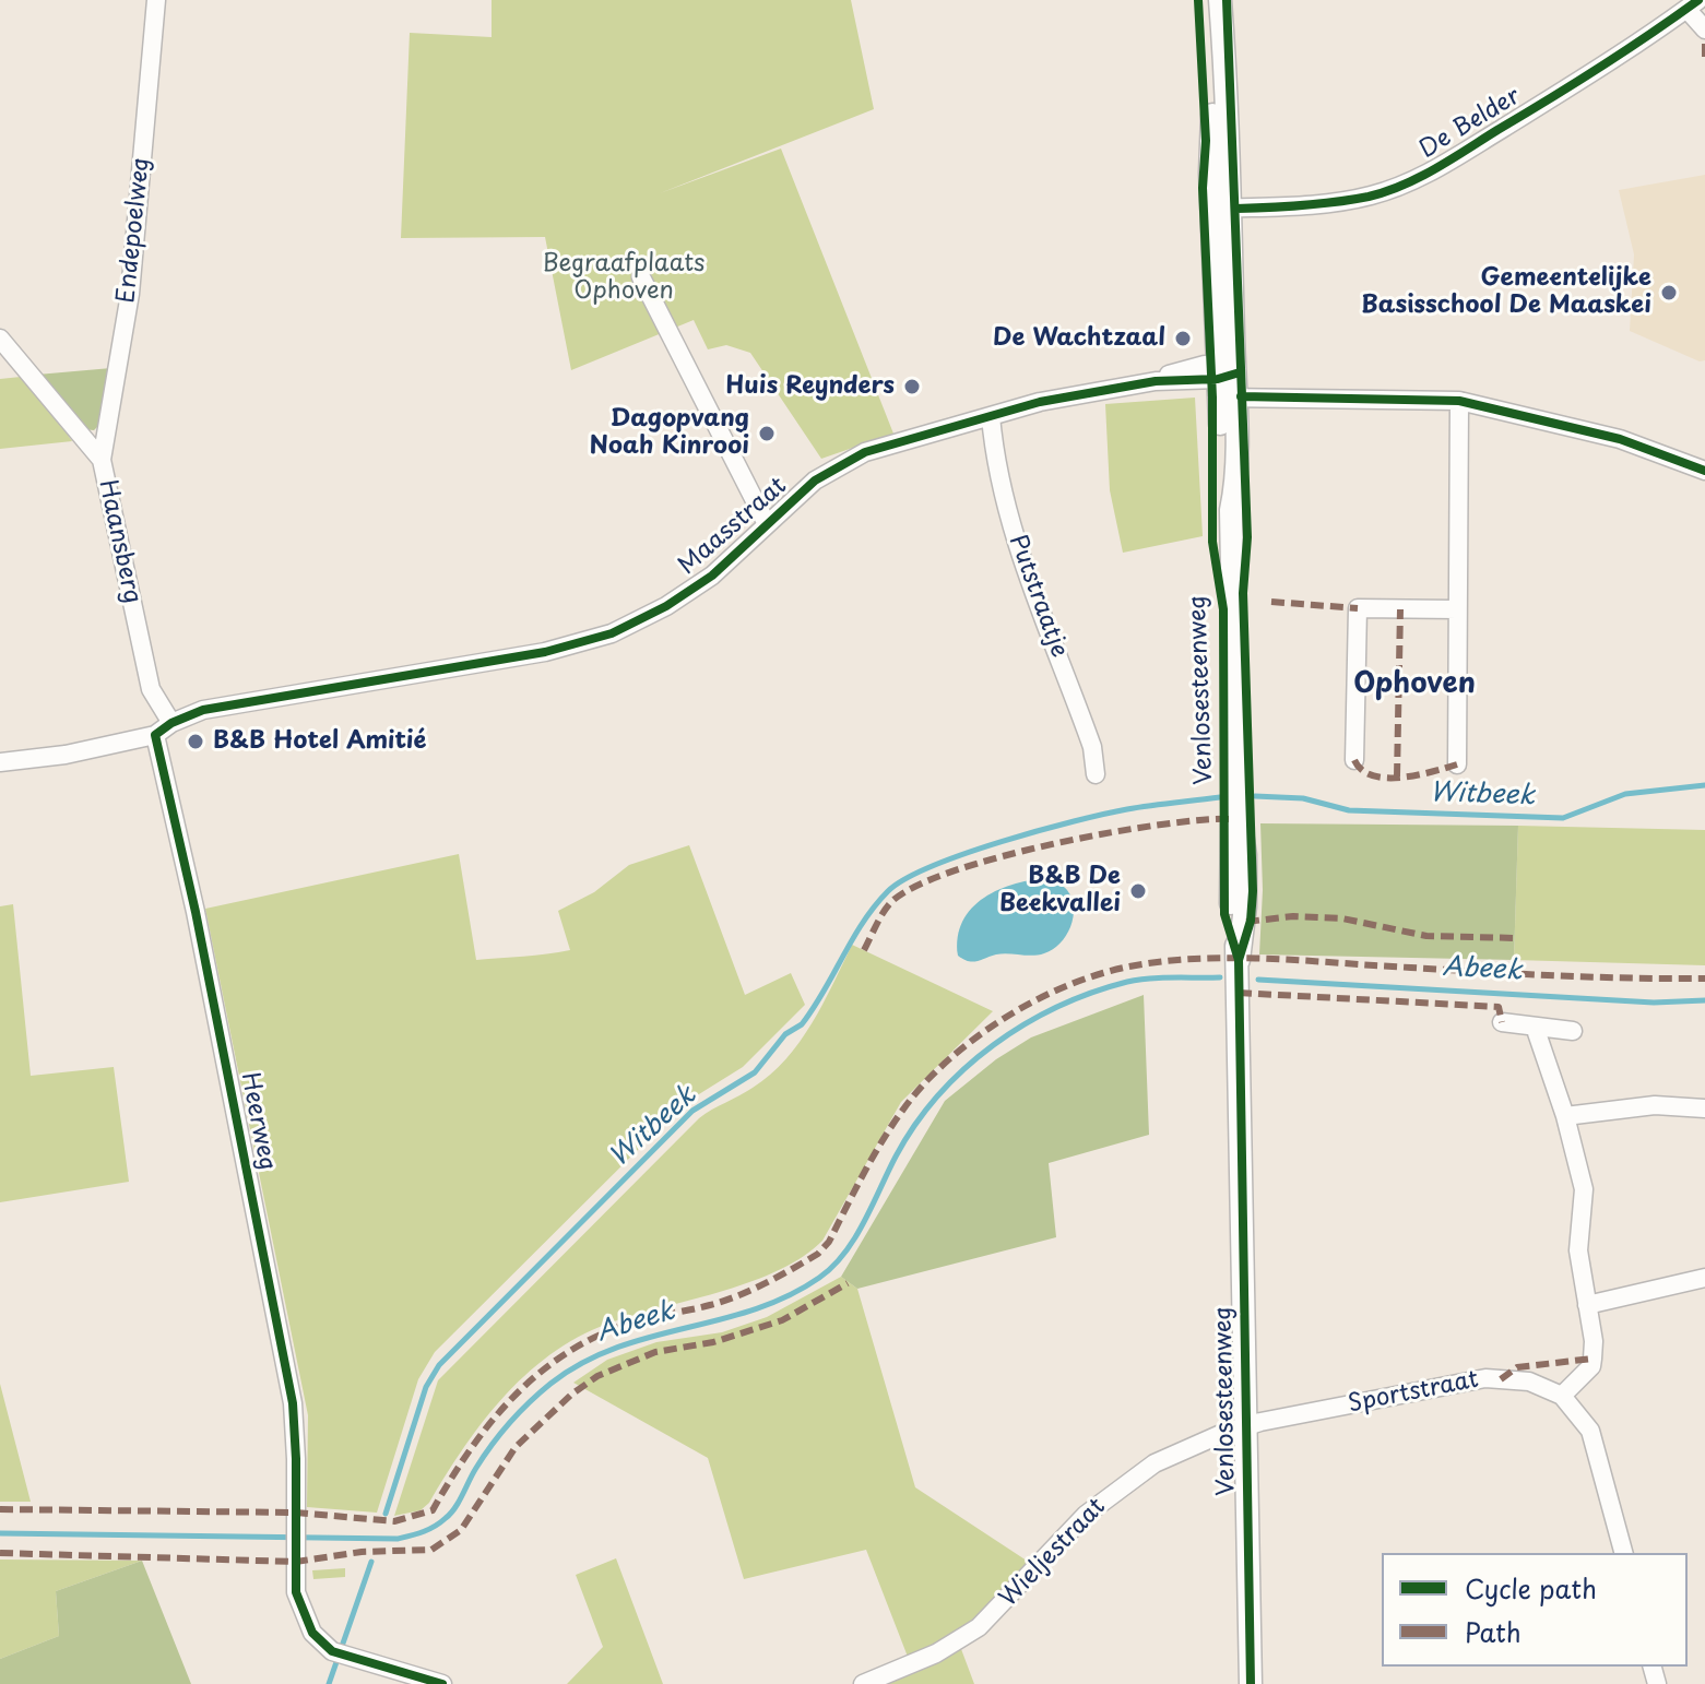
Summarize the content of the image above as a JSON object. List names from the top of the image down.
{
  "streets": {
    "main road": ["Venlosesteenweg"],
    "street": [
      "De Belder",
      "Endepoelweg",
      "Maasstraat",
      "Haansberg",
      "Putstraatje",
      "Heerweg",
      "Sportstraat",
      "Wieljestraat"
    ]
  },
  "crossings": [
    ["De Belder", "Venlosesteenweg"],
    ["Endepoelweg", "Haansberg"],
    ["Maasstraat", "Haansberg"],
    ["Maasstraat", "Putstraatje"],
    ["Maasstraat", "Venlosesteenweg"],
    ["Maasstraat", "Heerweg"],
    ["Venlosesteenweg", "Sportstraat"],
    ["Venlosesteenweg", "Wieljestraat"],
    ["Sportstraat", "Wieljestraat"]
  ],
  "districts": ["Ophoven"],
  "water": ["Witbeek", "Abeek"],
  "parks": ["Begraafplaats Ophoven"],
  "places": [
    "Gemeentelijke Basisschool De Maaskei",
    "De Wachtzaal",
    "Huis Reynders",
    "Dagopvang Noah Kinrooi",
    "B&B Hotel Amitié",
    "B&B De Beekvallei"
  ],
  "legend": ["Cycle path", "Path"]
}
